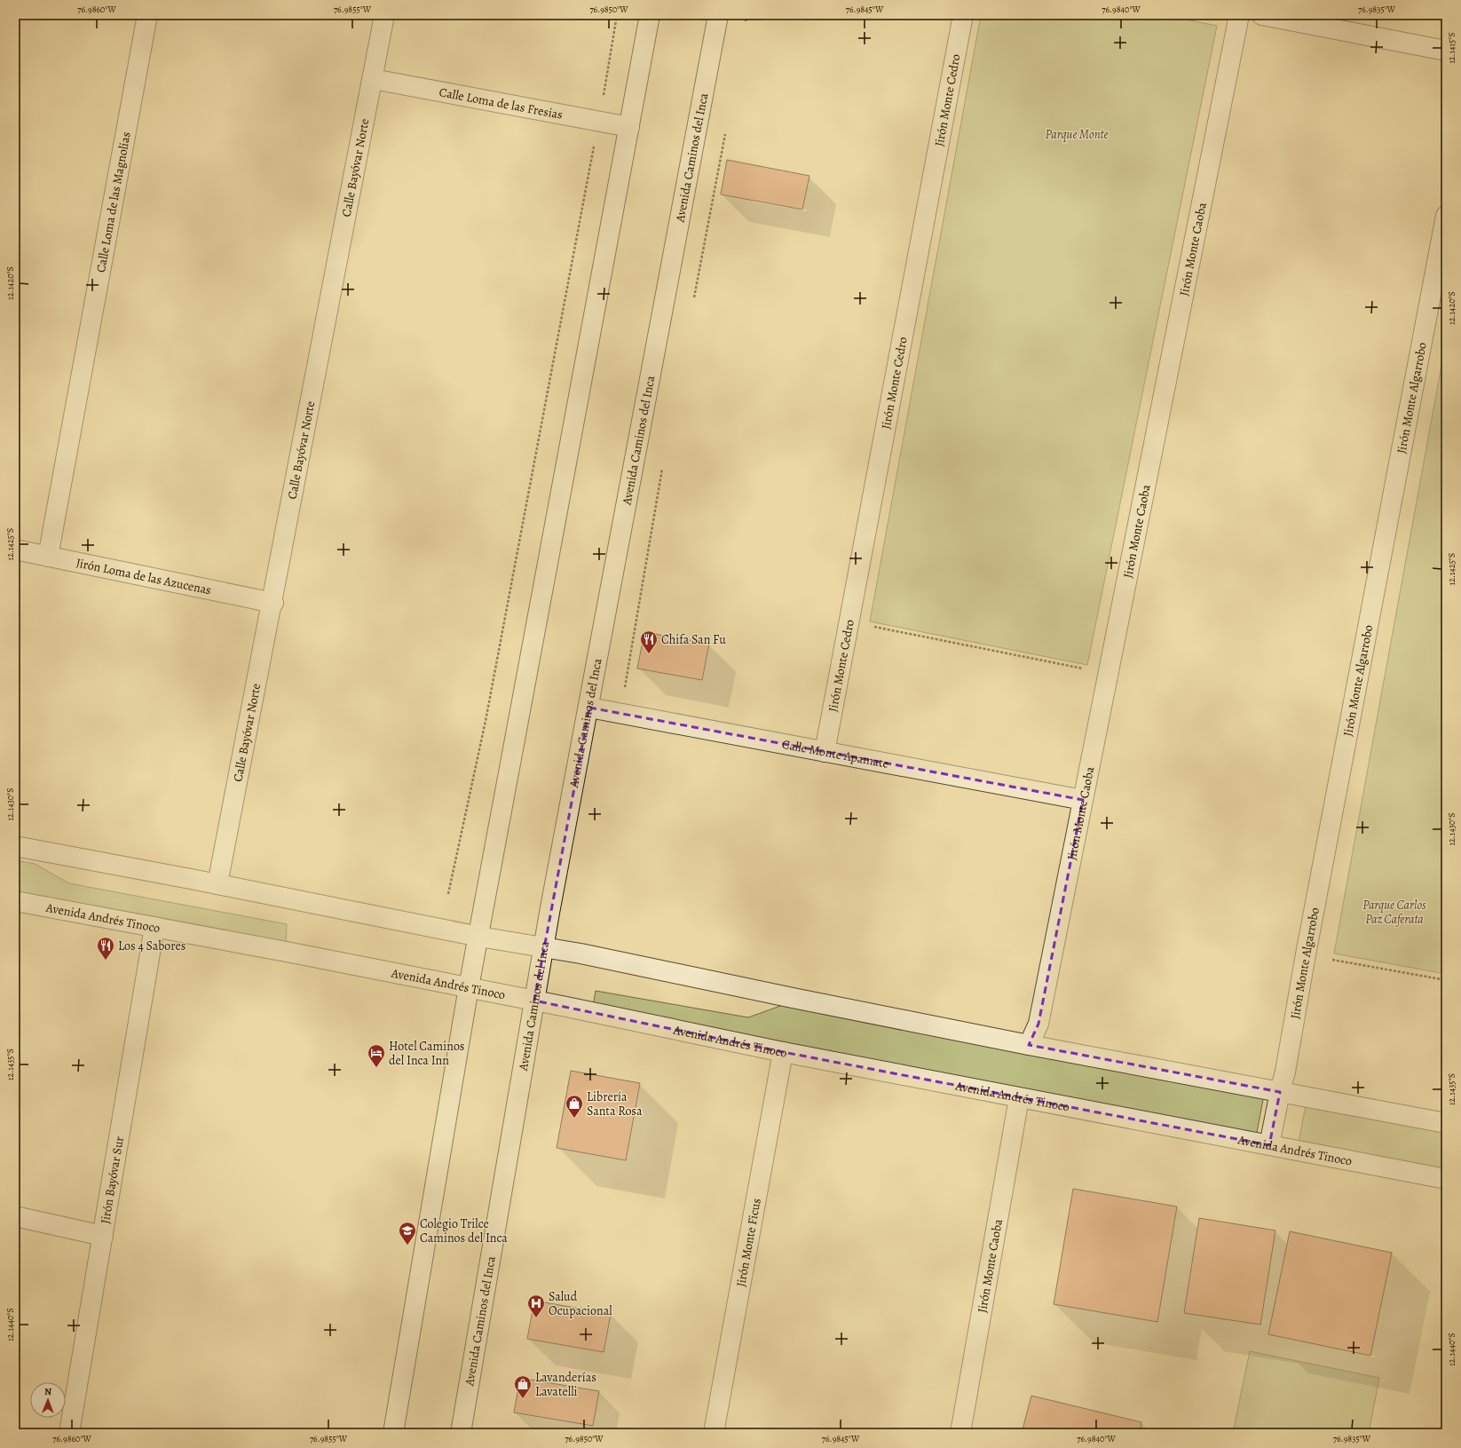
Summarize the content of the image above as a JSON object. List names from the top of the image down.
{
  "streets": {
    "street": [
      "Jirón Monte Cedro",
      "Calle Loma de las Fresias",
      "Avenida Caminos del Inca",
      "Calle Bayóvar Norte",
      "Calle Loma de las Magnolias",
      "Jirón Monte Caoba",
      "Jirón Monte Algarrobo",
      "Jirón Loma de las Azucenas",
      "Calle Monte Apamate",
      "Avenida Andrés Tinoco",
      "Jirón Bayóvar Sur",
      "Jirón Monte Ficus"
    ]
  },
  "crossings": [
    ["Jirón Monte Cedro", "Calle Monte Apamate"],
    ["Calle Loma de las Fresias", "Calle Bayóvar Norte"],
    ["Avenida Caminos del Inca", "Calle Monte Apamate"],
    ["Avenida Caminos del Inca", "Avenida Andrés Tinoco"],
    ["Calle Bayóvar Norte", "Jirón Loma de las Azucenas"],
    ["Calle Loma de las Magnolias", "Jirón Loma de las Azucenas"],
    ["Jirón Monte Caoba", "Calle Monte Apamate"],
    ["Jirón Monte Caoba", "Avenida Andrés Tinoco"],
    ["Jirón Monte Algarrobo", "Avenida Andrés Tinoco"],
    ["Avenida Andrés Tinoco", "Jirón Bayóvar Sur"],
    ["Avenida Andrés Tinoco", "Jirón Monte Ficus"]
  ],
  "parks": ["Parque Monte", "Parque Carlos Paz Caferata"],
  "places": {
    "restaurant": ["Chifa San Fu", "Los 4 Sabores"],
    "hotel": ["Hotel Caminos del Inca Inn"],
    "shop": ["Librería Santa Rosa", "Lavanderías Lavatelli"],
    "school or university": ["Colegio Trilce Caminos del Inca"],
    "hospital": ["Salud Ocupacional"]
  },
  "north": "top",
  "coordinates": [
    "76.9860°W",
    "76.9855°W",
    "76.9850°W",
    "76.9845°W",
    "76.9840°W",
    "76.9835°W",
    "12.1415°S",
    "12.1420°S",
    "12.1425°S",
    "12.1430°S",
    "12.1435°S",
    "12.1440°S"
  ]
}
